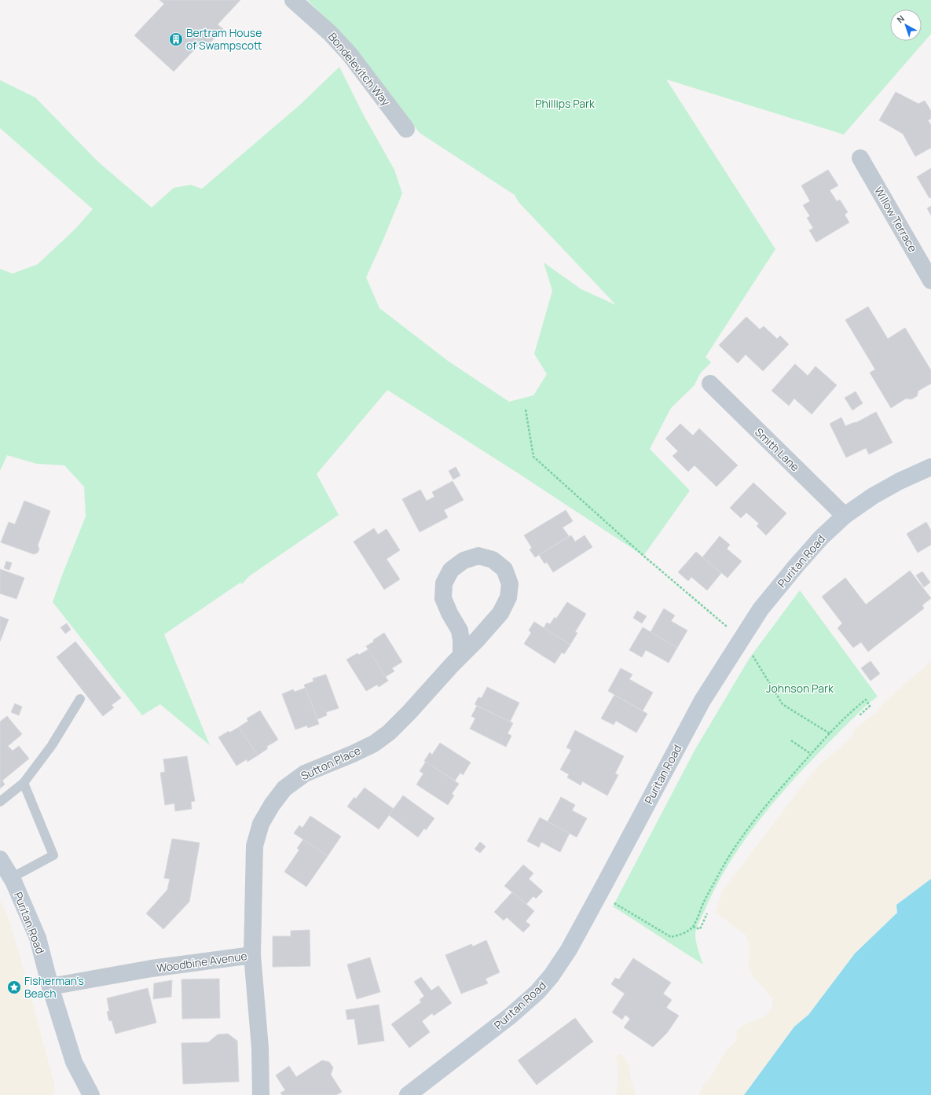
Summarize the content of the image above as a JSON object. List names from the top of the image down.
{
  "streets": {
    "street": [
      "Bondelevitch Way",
      "Willow Terrace",
      "Smith Lane",
      "Puritan Road",
      "Sutton Place",
      "Woodbine Avenue"
    ]
  },
  "crossings": [
    ["Smith Lane", "Puritan Road"],
    ["Puritan Road", "Woodbine Avenue"],
    ["Sutton Place", "Woodbine Avenue"]
  ],
  "parks": ["Phillips Park", "Johnson Park"],
  "places": {
    "building": ["Bertram House of Swampscott"],
    "place": ["Fisherman's Beach"]
  },
  "north": "top left"
}
